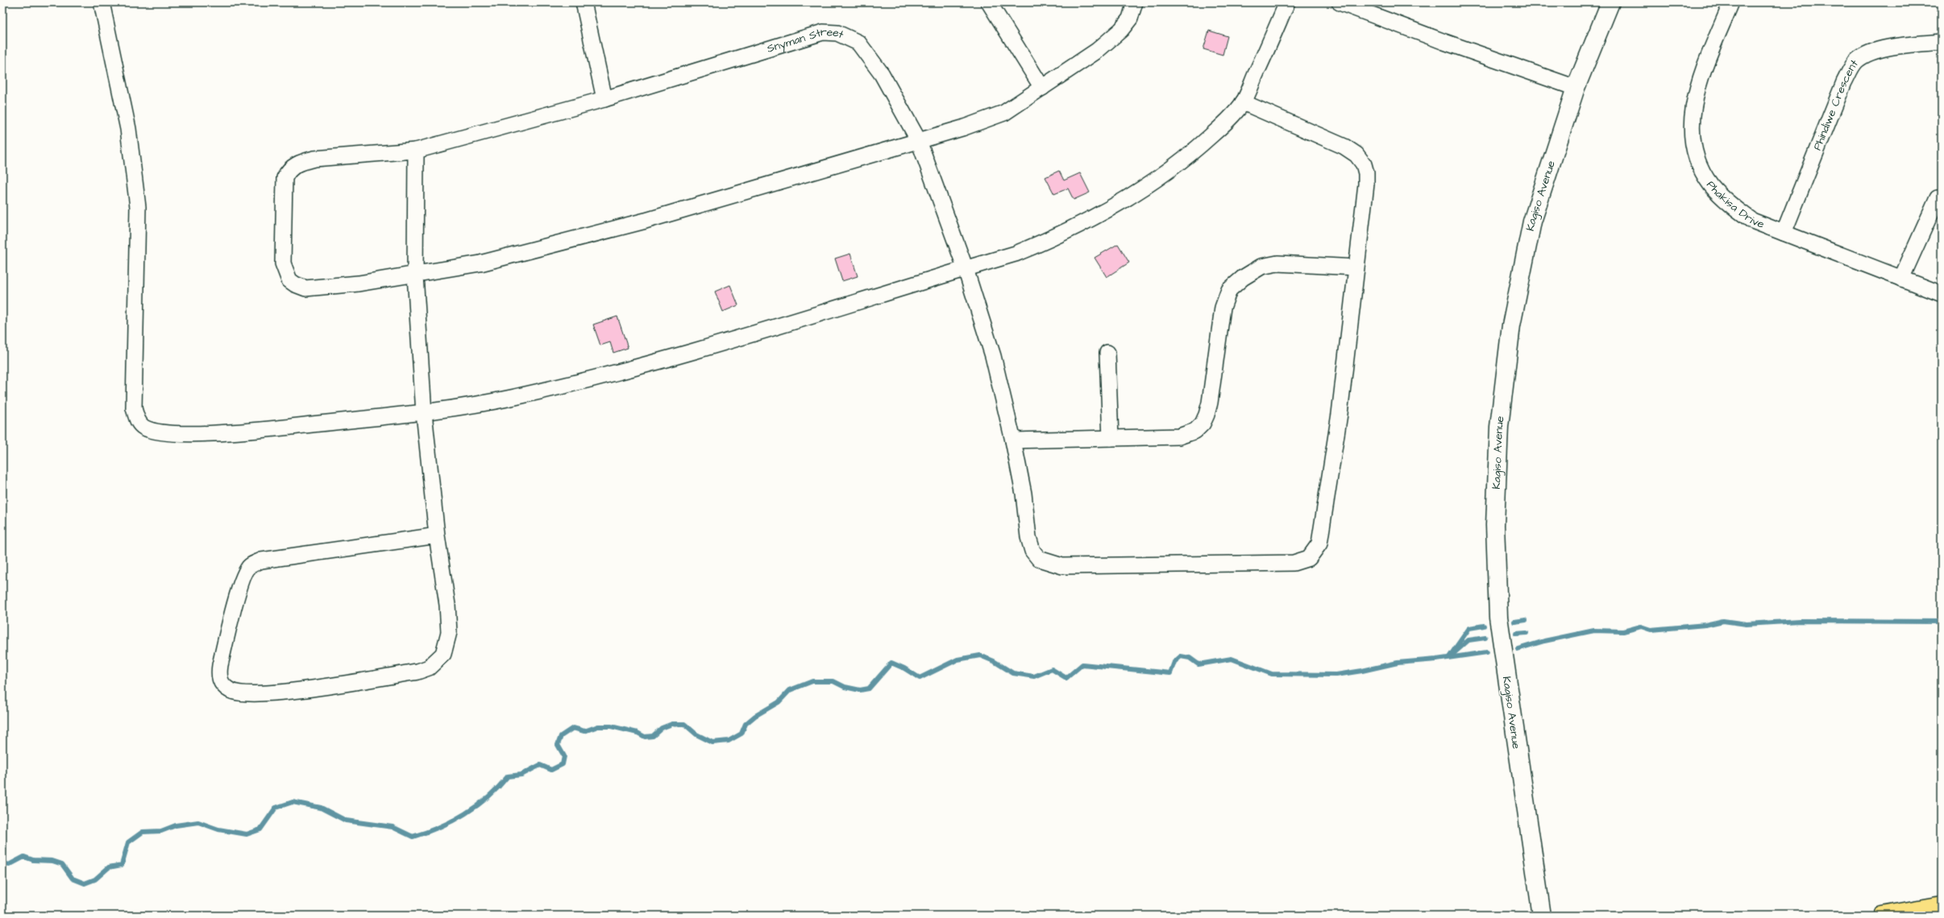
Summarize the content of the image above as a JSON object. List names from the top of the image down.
{
  "streets": {
    "street": [
      "Snyman Street",
      "Phindiwe Crescent",
      "Kagiso Avenue",
      "Phakisa Drive"
    ]
  },
  "crossings": [
    ["Phindiwe Crescent", "Phakisa Drive"]
  ]
}
